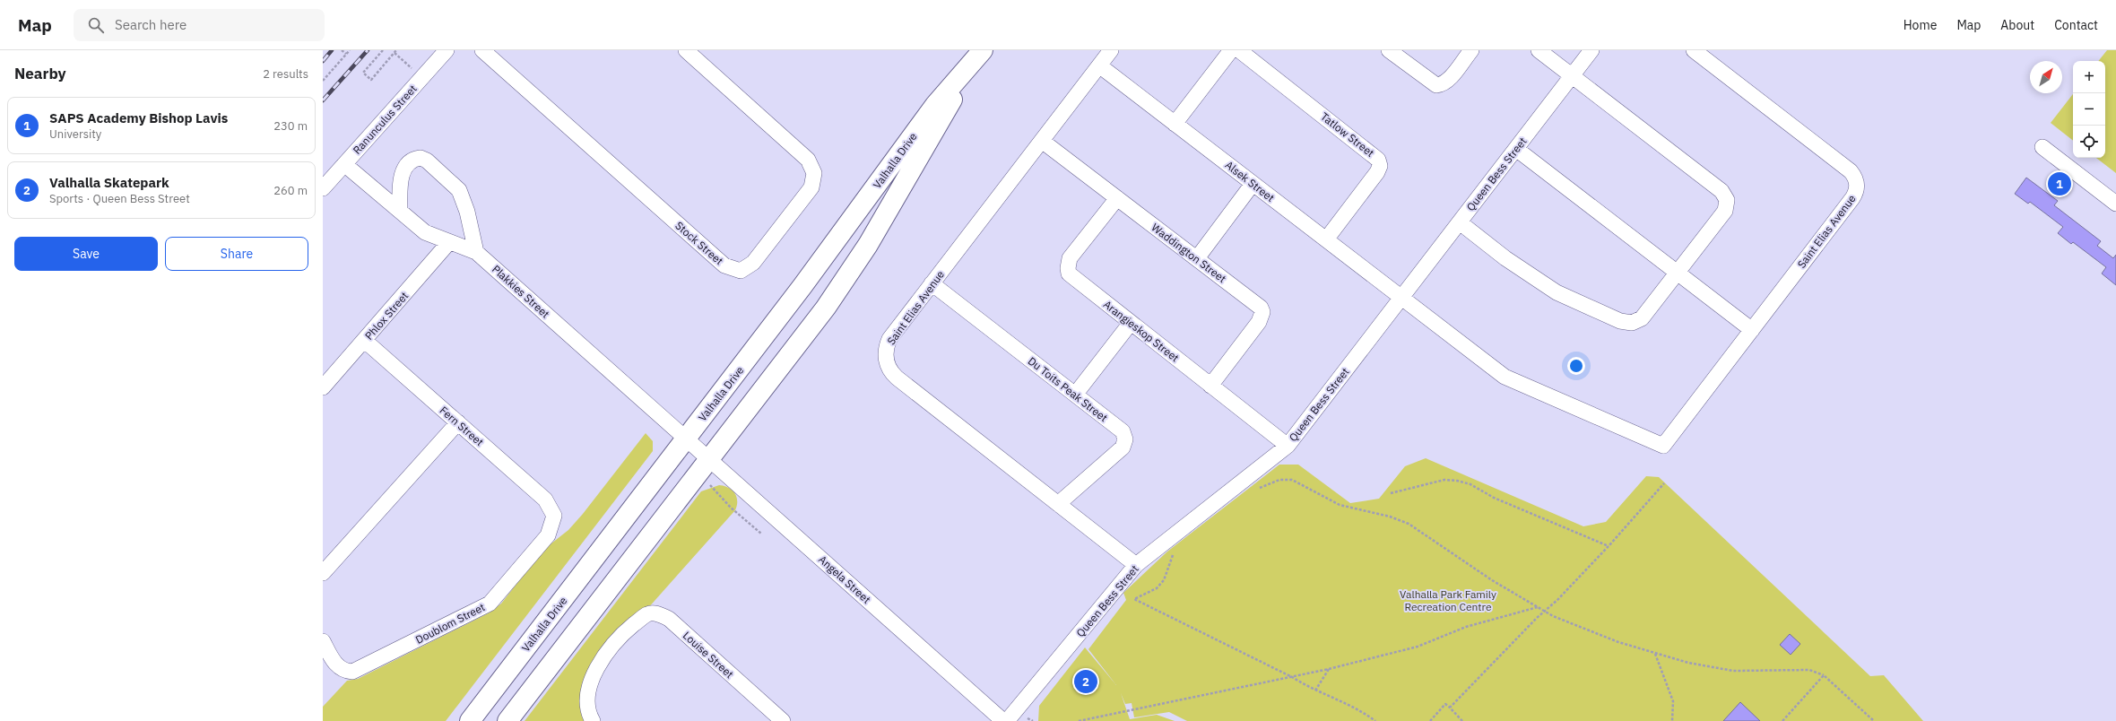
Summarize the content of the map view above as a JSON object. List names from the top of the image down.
{
  "streets": {
    "main road": ["Valhalla Drive"],
    "street": [
      "Ranunculus Street",
      "Tatlow Street",
      "Queen Bess Street",
      "Alsek Street",
      "Saint Elias Avenue",
      "Stock Street",
      "Waddington Street",
      "Plakkies Street",
      "Phlox Street",
      "Arangieskop Street",
      "Du Toits Peak Street",
      "Fern Street",
      "Angela Street",
      "Doublom Street",
      "Louise Street"
    ]
  },
  "crossings": [
    ["Ranunculus Street", "Plakkies Street"],
    ["Tatlow Street", "Alsek Street"],
    ["Valhalla Drive", "Plakkies Street"],
    ["Valhalla Drive", "Angela Street"],
    ["Queen Bess Street", "Alsek Street"],
    ["Queen Bess Street", "Saint Elias Avenue"],
    ["Queen Bess Street", "Arangieskop Street"],
    ["Alsek Street", "Saint Elias Avenue"],
    ["Saint Elias Avenue", "Waddington Street"],
    ["Saint Elias Avenue", "Du Toits Peak Street"],
    ["Waddington Street", "Arangieskop Street"],
    ["Plakkies Street", "Phlox Street"],
    ["Plakkies Street", "Angela Street"],
    ["Phlox Street", "Fern Street"],
    ["Fern Street", "Doublom Street"]
  ],
  "parks": ["Valhalla Park Family Recreation Centre"],
  "north": "top right",
  "page": {
    "header": "Map",
    "search": "Search here",
    "nav": [
      "Home",
      "Map",
      "About",
      "Contact"
    ],
    "heading": ["Nearby", "2 results"],
    "map_buttons": ["+", "−"],
    "list": [
      {
        "mark": "1",
        "name": "SAPS Academy Bishop Lavis",
        "note": "University",
        "value": "230 m"
      },
      {
        "mark": "2",
        "name": "Valhalla Skatepark",
        "note": "Sports · Queen Bess Street",
        "value": "260 m"
      }
    ],
    "pins": ["1", "2"],
    "buttons": ["Save", "Share"]
  }
}
